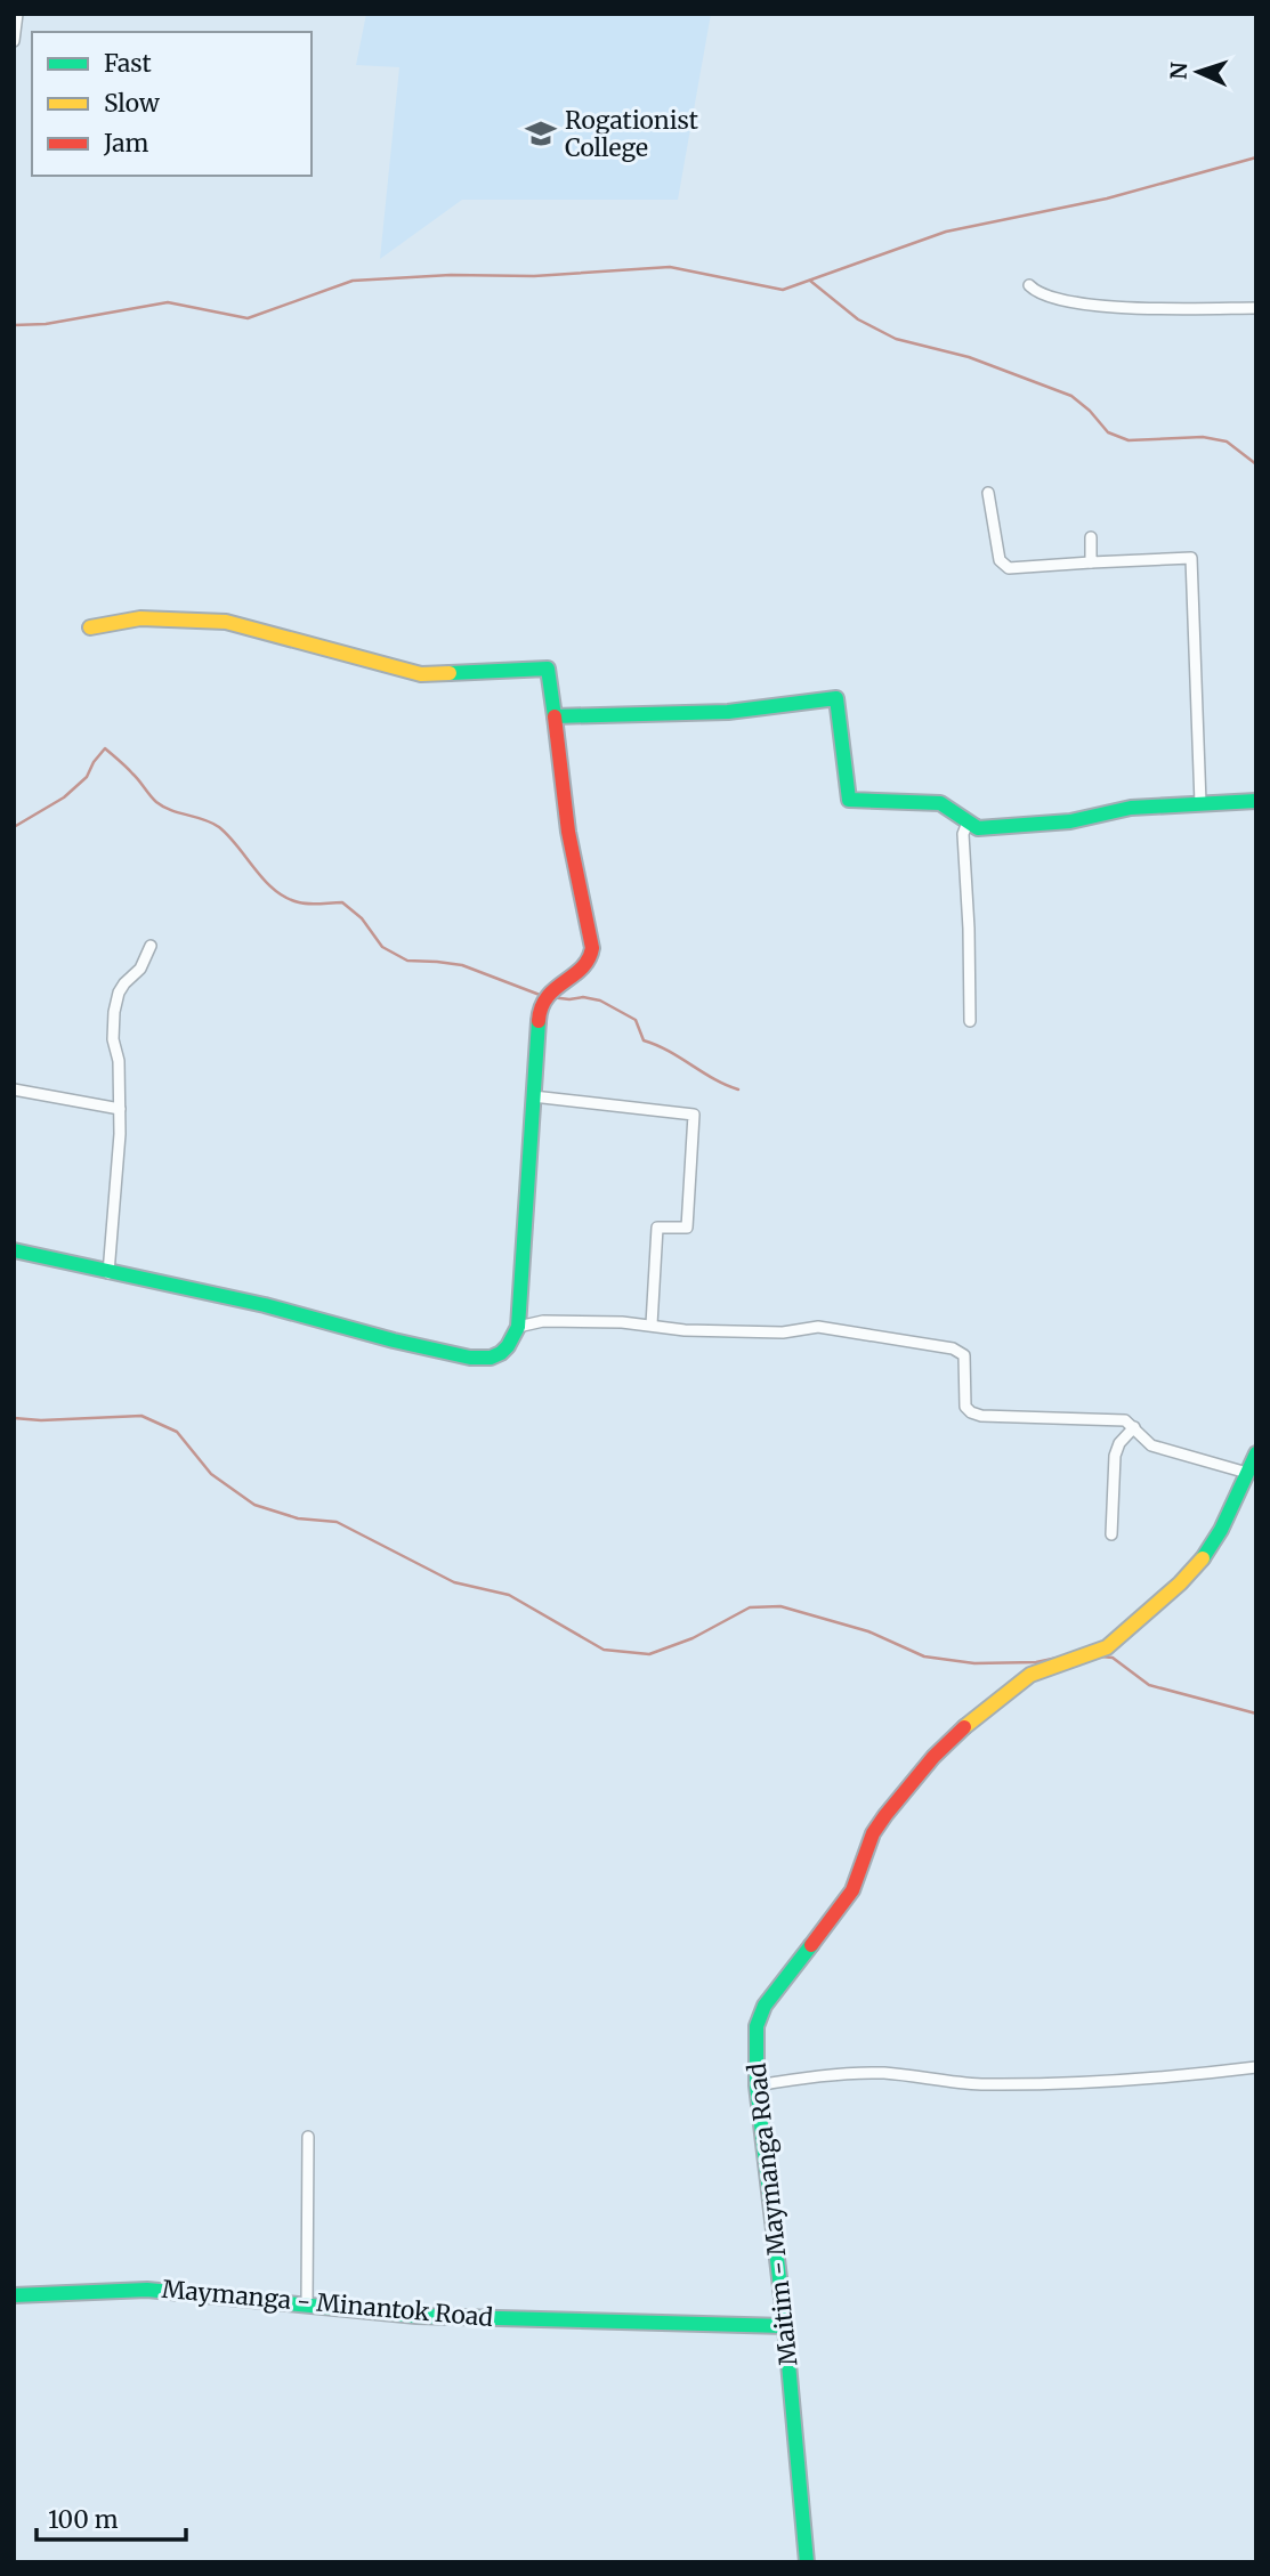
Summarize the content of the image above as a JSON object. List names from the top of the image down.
{
  "streets": {
    "street": ["Maitim - Maymanga Road", "Maymanga - Minantok Road"]
  },
  "crossings": [
    ["Maitim - Maymanga Road", "Maymanga - Minantok Road"]
  ],
  "places": {
    "school or university": ["Rogationist College"]
  },
  "legend": ["Fast", "Slow", "Jam"],
  "scale_bar": "100 m",
  "north": "left"
}
